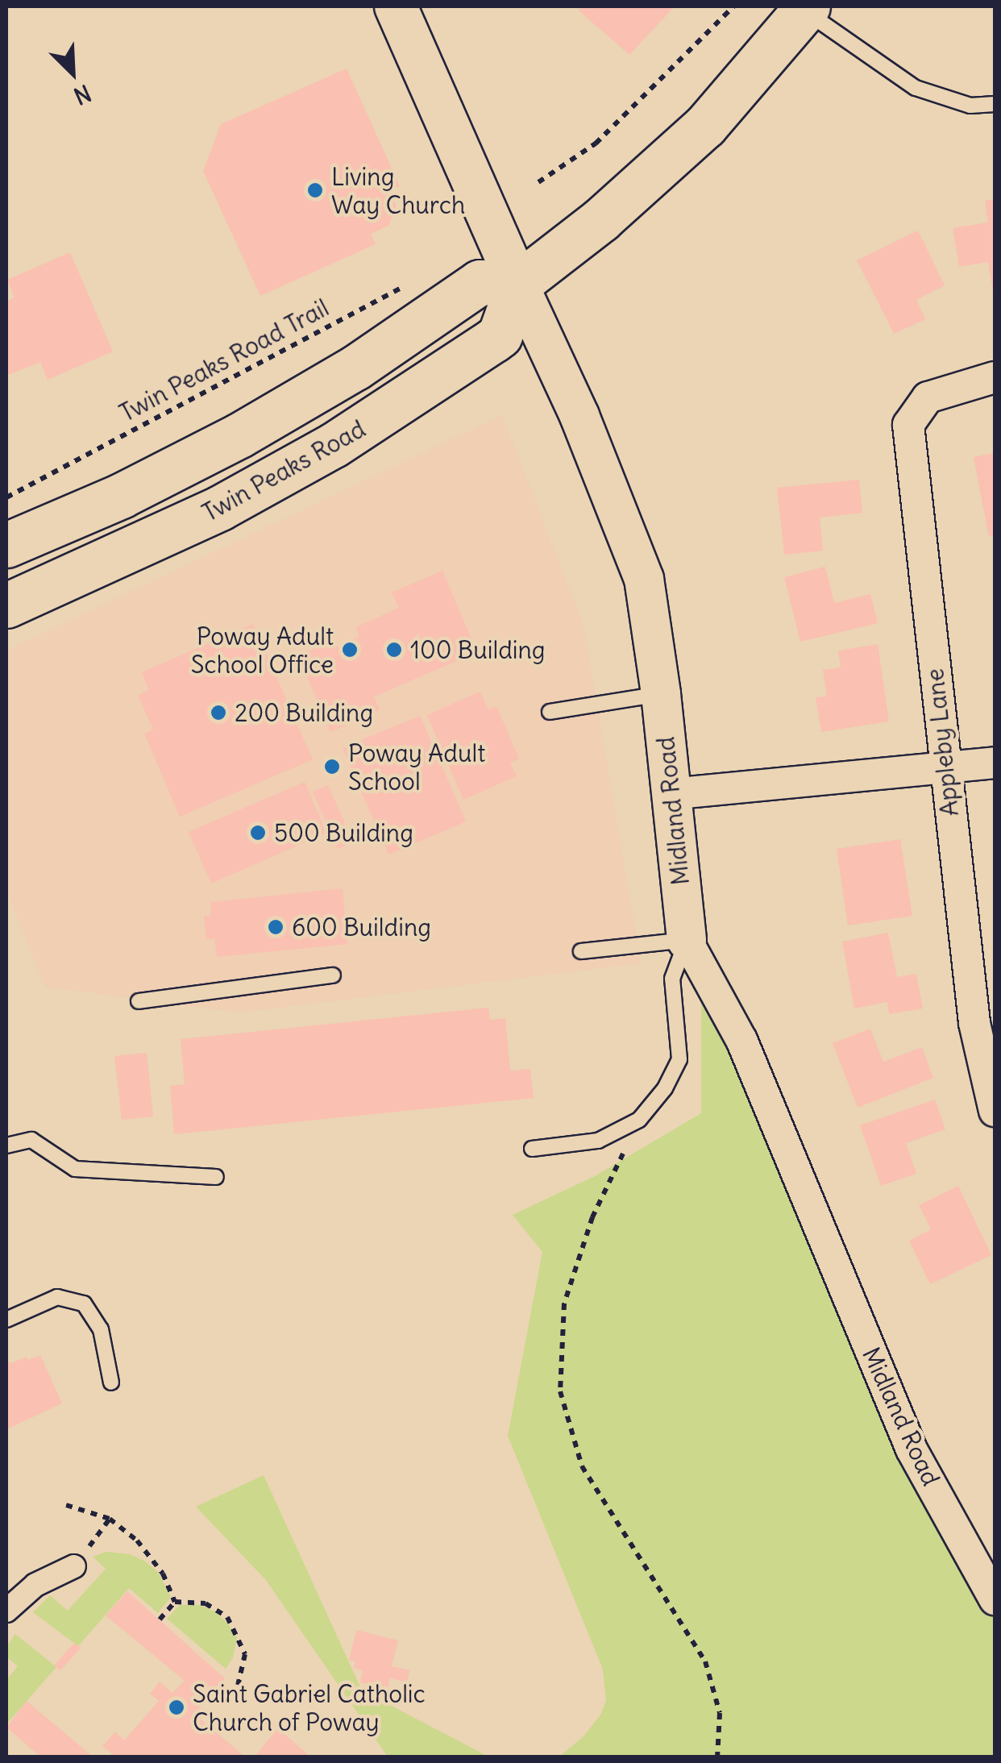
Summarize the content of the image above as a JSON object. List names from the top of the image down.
{
  "streets": {
    "main road": ["Twin Peaks Road", "Midland Road"],
    "street": ["Appleby Lane"],
    "path": ["Twin Peaks Road Trail"]
  },
  "crossings": [
    ["Twin Peaks Road", "Midland Road"]
  ],
  "places": [
    "Living Way Church",
    "Poway Adult School Office",
    "100 Building",
    "200 Building",
    "Poway Adult School",
    "500 Building",
    "600 Building",
    "Saint Gabriel Catholic Church of Poway"
  ],
  "north": "bottom right"
}
